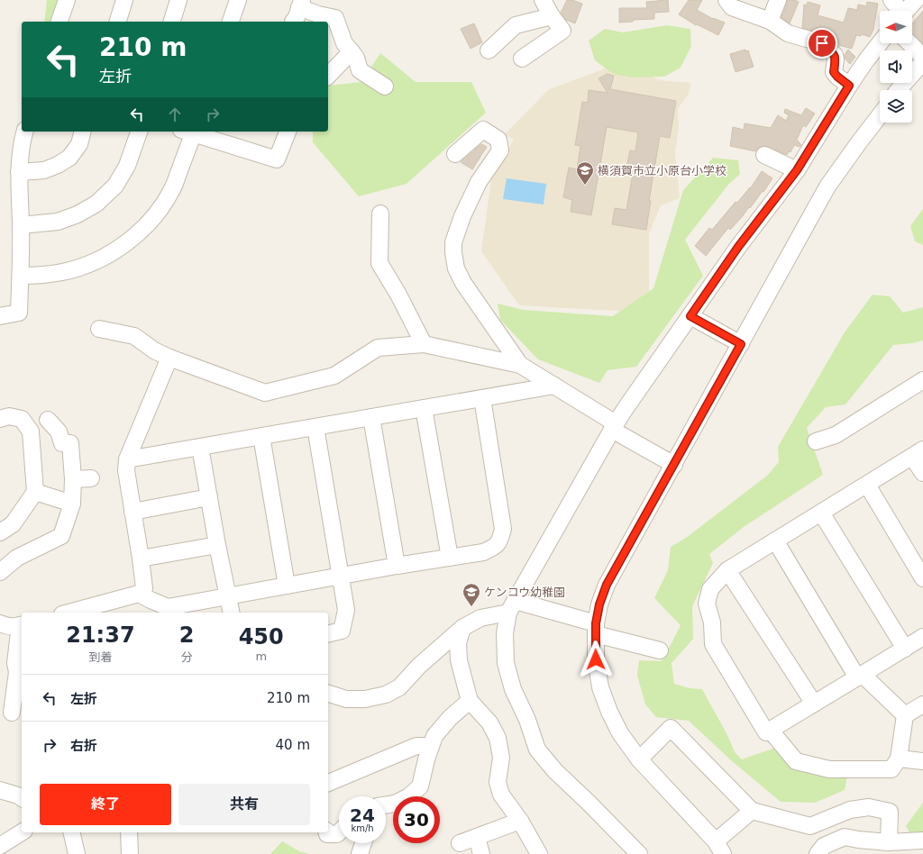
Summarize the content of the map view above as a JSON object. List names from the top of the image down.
{
  "places": {
    "school or university": ["横須賀市立小原台小学校", "ケンコウ幼稚園"]
  },
  "north": "left",
  "page": {
    "turn": ["210 m", "左折"],
    "eta": [
      "21:37",
      "到着",
      "2",
      "分",
      "450",
      "m"
    ],
    "list": [
      {
        "name": "左折",
        "value": "210 m"
      },
      {
        "name": "右折",
        "value": "40 m"
      }
    ],
    "buttons": ["終了", "共有"],
    "speed": "24 km/h",
    "limit": "30"
  }
}
